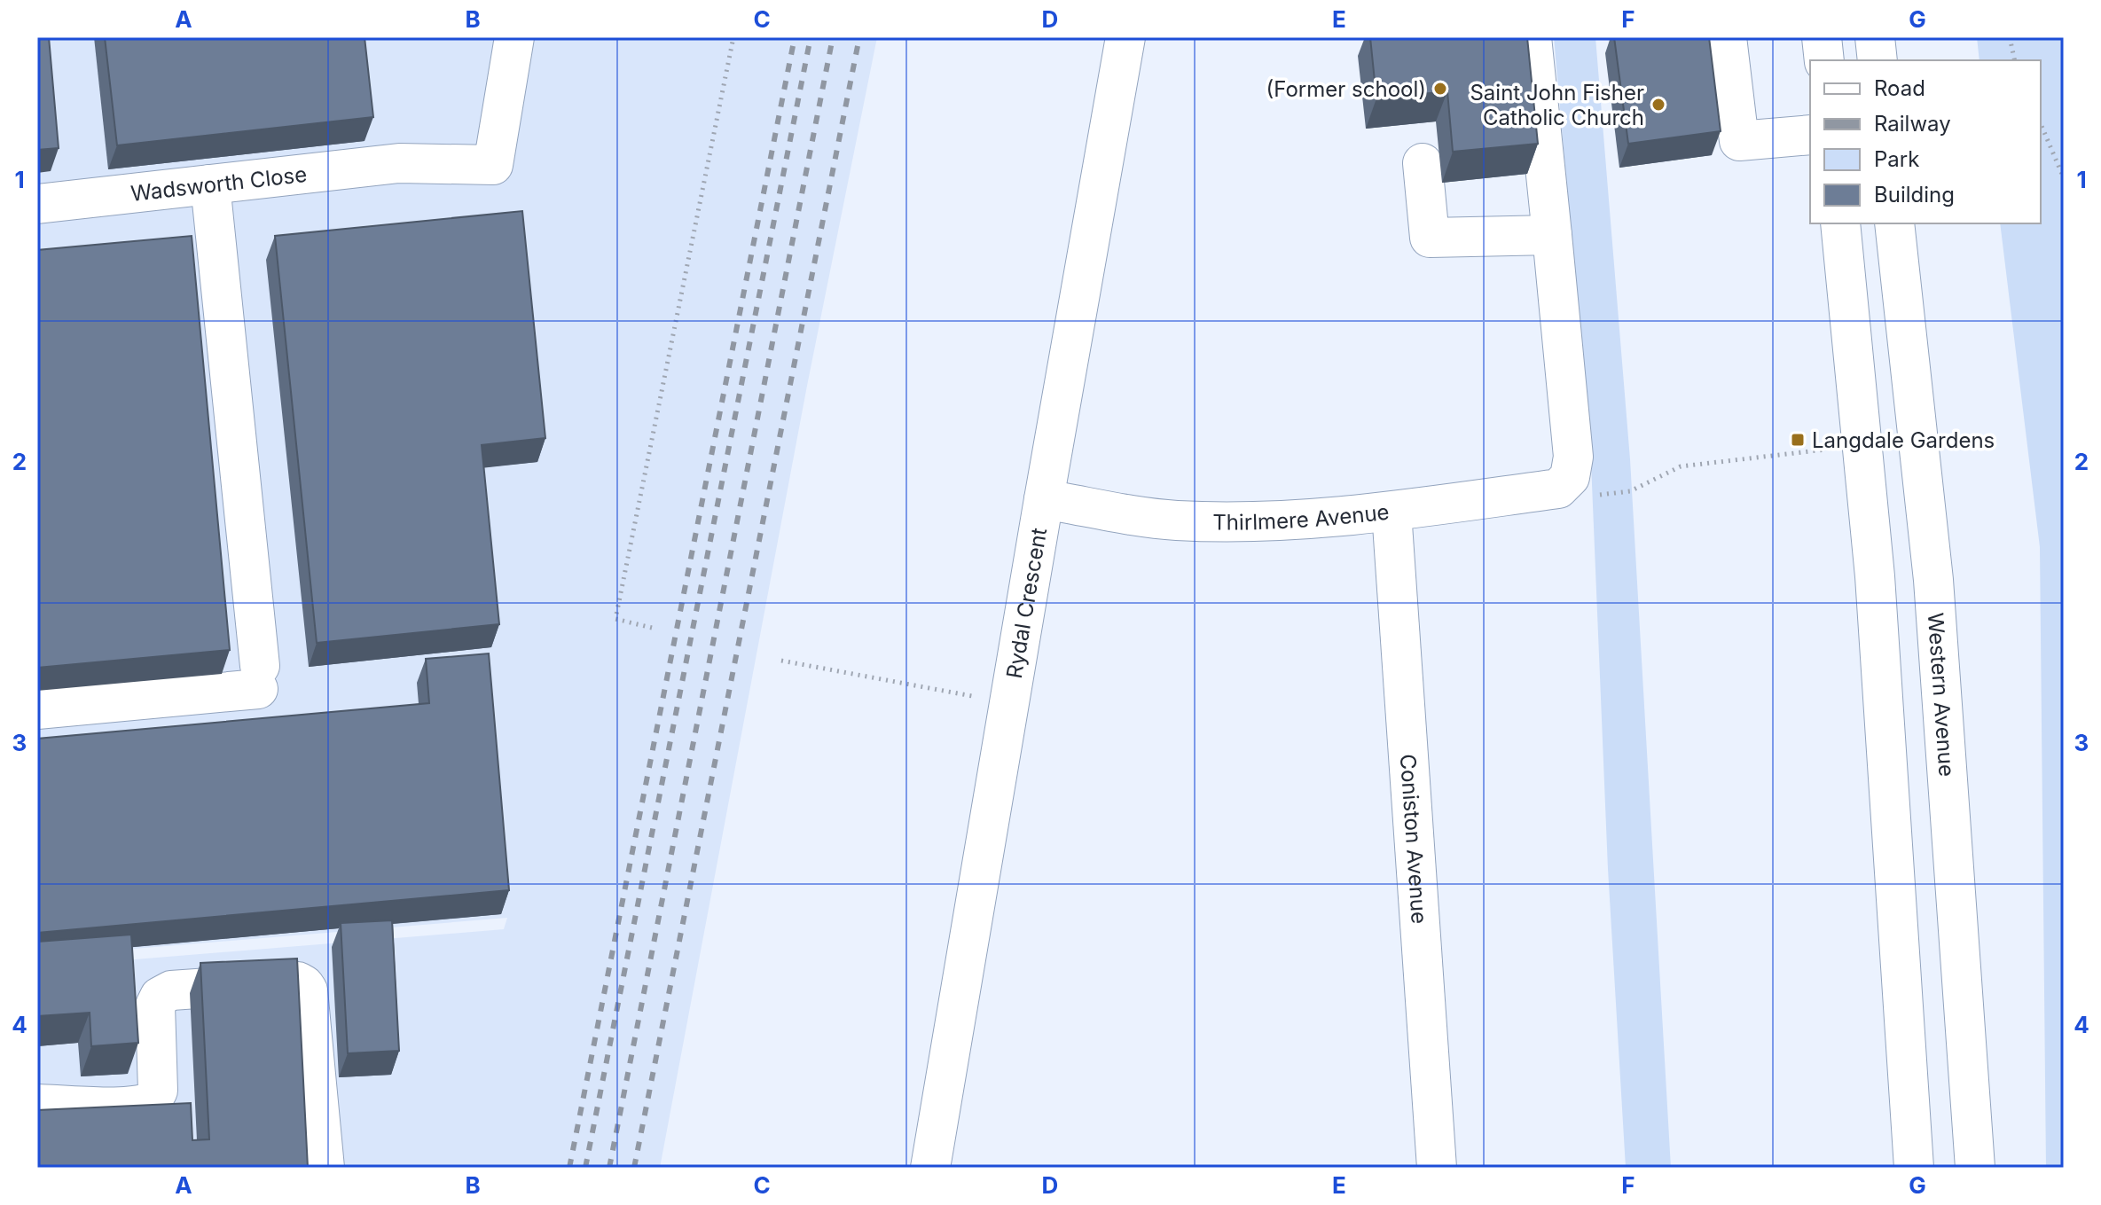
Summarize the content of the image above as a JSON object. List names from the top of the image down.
{
  "streets": {
    "main road": [
      "Wadsworth Close",
      "Thirlmere Avenue",
      "Rydal Crescent",
      "Western Avenue",
      "Coniston Avenue"
    ]
  },
  "crossings": [
    ["Thirlmere Avenue", "Rydal Crescent"],
    ["Thirlmere Avenue", "Coniston Avenue"]
  ],
  "places": {
    "other": ["(Former school)", "Saint John Fisher Catholic Church"],
    "transit": ["Langdale Gardens"]
  },
  "legend": [
    "Road",
    "Railway",
    "Park",
    "Building"
  ],
  "grid": {
    "columns": [
      "A",
      "B",
      "C",
      "D",
      "E",
      "F",
      "G"
    ],
    "rows": [
      "1",
      "2",
      "3",
      "4"
    ]
  }
}
